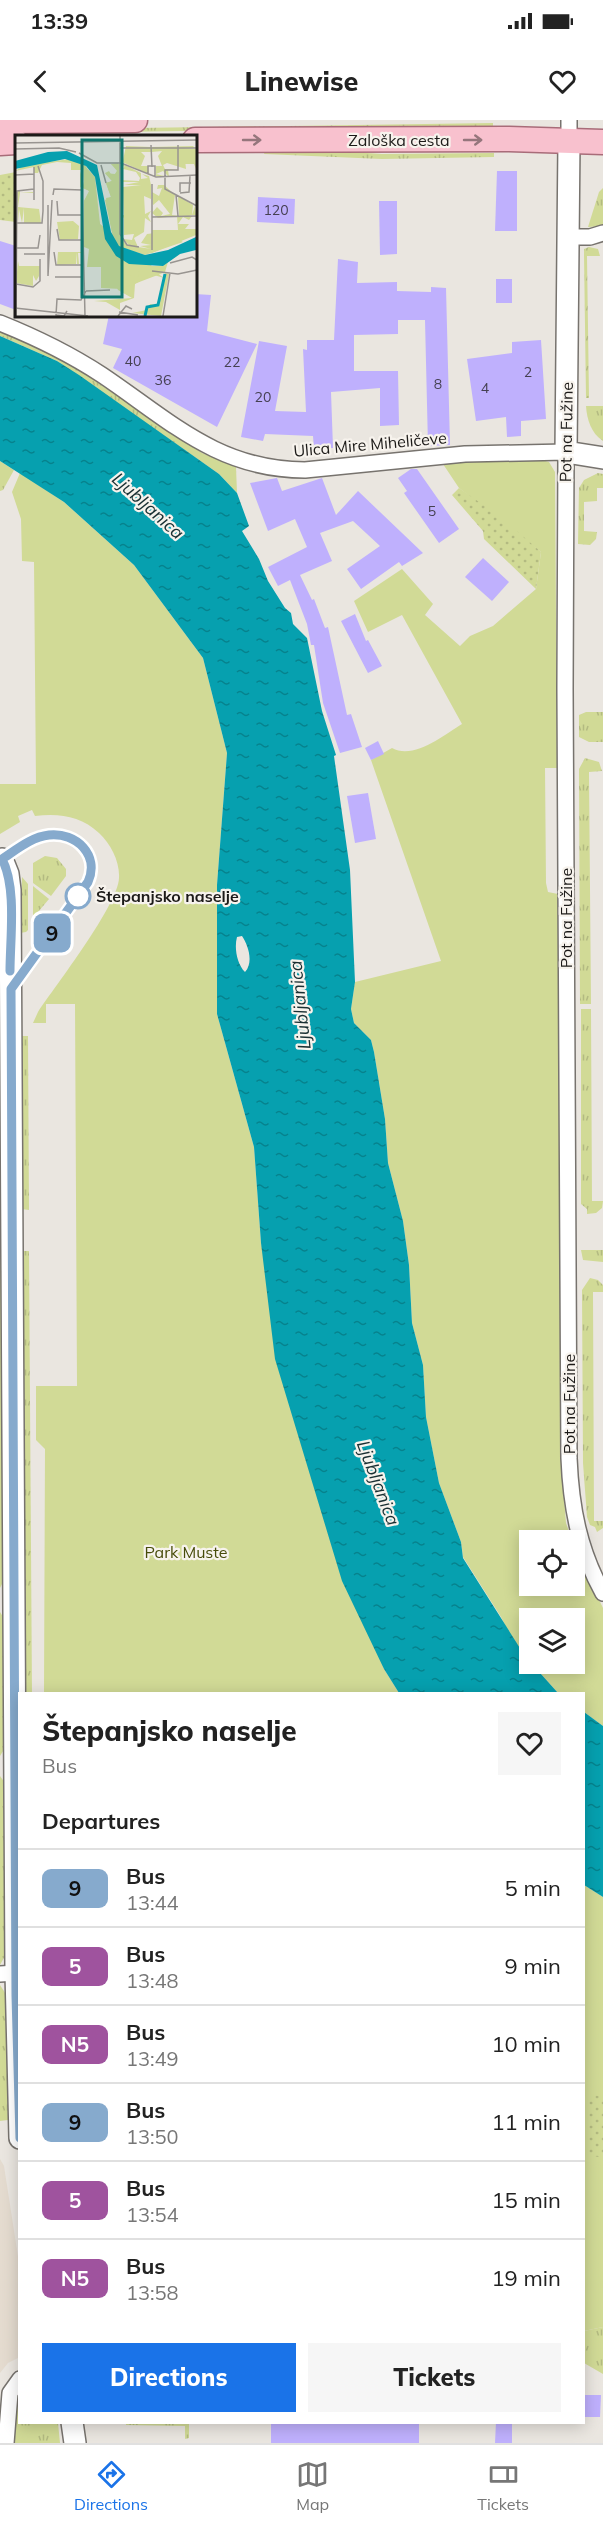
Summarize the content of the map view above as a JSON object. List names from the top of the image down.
{
  "streets": {
    "main road": ["Zaloška cesta"],
    "street": ["Pot na Fužine", "Ulica Mire Miheličeve"]
  },
  "crossings": [
    ["Zaloška cesta", "Pot na Fužine"],
    ["Pot na Fužine", "Ulica Mire Miheličeve"]
  ],
  "one_way": ["Zaloška cesta"],
  "water": ["Ljubljanica"],
  "parks": ["Park Muste"],
  "places": ["Štepanjsko naselje"],
  "lines": ["bus line 9"],
  "house_numbers": [
    "120",
    "40",
    "22",
    "2",
    "36",
    "8",
    "4",
    "20",
    "5"
  ],
  "page": {
    "status": "13:39",
    "header": "Linewise",
    "on_map": "9",
    "heading": [
      ["Štepanjsko naselje", "Bus"],
      "Departures"
    ],
    "list": [
      {
        "mark": "9",
        "name": "Bus",
        "note": "13:44",
        "value": "5 min"
      },
      {
        "mark": "5",
        "name": "Bus",
        "note": "13:48",
        "value": "9 min"
      },
      {
        "mark": "N5",
        "name": "Bus",
        "note": "13:49",
        "value": "10 min"
      },
      {
        "mark": "9",
        "name": "Bus",
        "note": "13:50",
        "value": "11 min"
      },
      {
        "mark": "5",
        "name": "Bus",
        "note": "13:54",
        "value": "15 min"
      },
      {
        "mark": "N5",
        "name": "Bus",
        "note": "13:58",
        "value": "19 min"
      }
    ],
    "buttons": ["Directions", "Tickets"],
    "tabs": ["Directions", "Map", "Tickets"]
  }
}
